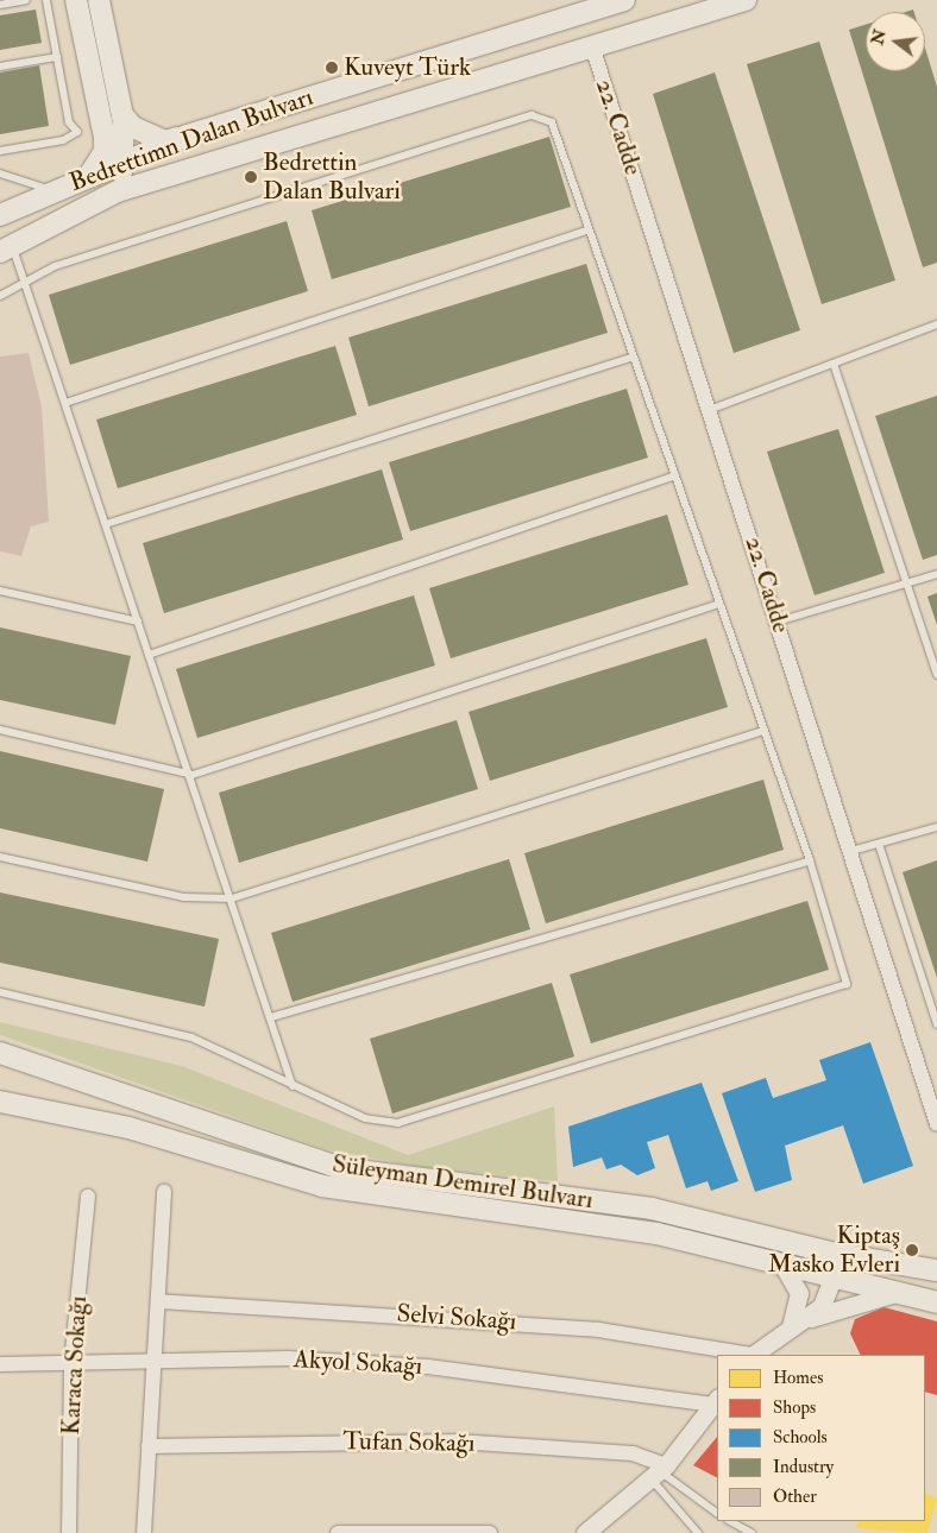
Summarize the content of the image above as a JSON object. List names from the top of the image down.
{
  "streets": {
    "main road": ["Bedrettimn Dalan Bulvarı", "Süleyman Demirel Bulvarı"],
    "street": [
      "22. Cadde",
      "Selvi Sokağı",
      "Akyol Sokağı",
      "Karaca Sokağı",
      "Tufan Sokağı"
    ]
  },
  "crossings": [
    ["22. Cadde", "Bedrettimn Dalan Bulvarı"],
    ["Akyol Sokağı", "Karaca Sokağı"]
  ],
  "places": ["Kuveyt Türk", "Bedrettin Dalan Bulvari", "Kiptaş Masko Evleri"],
  "legend": [
    "Homes",
    "Shops",
    "Schools",
    "Industry",
    "Other"
  ],
  "north": "left"
}
